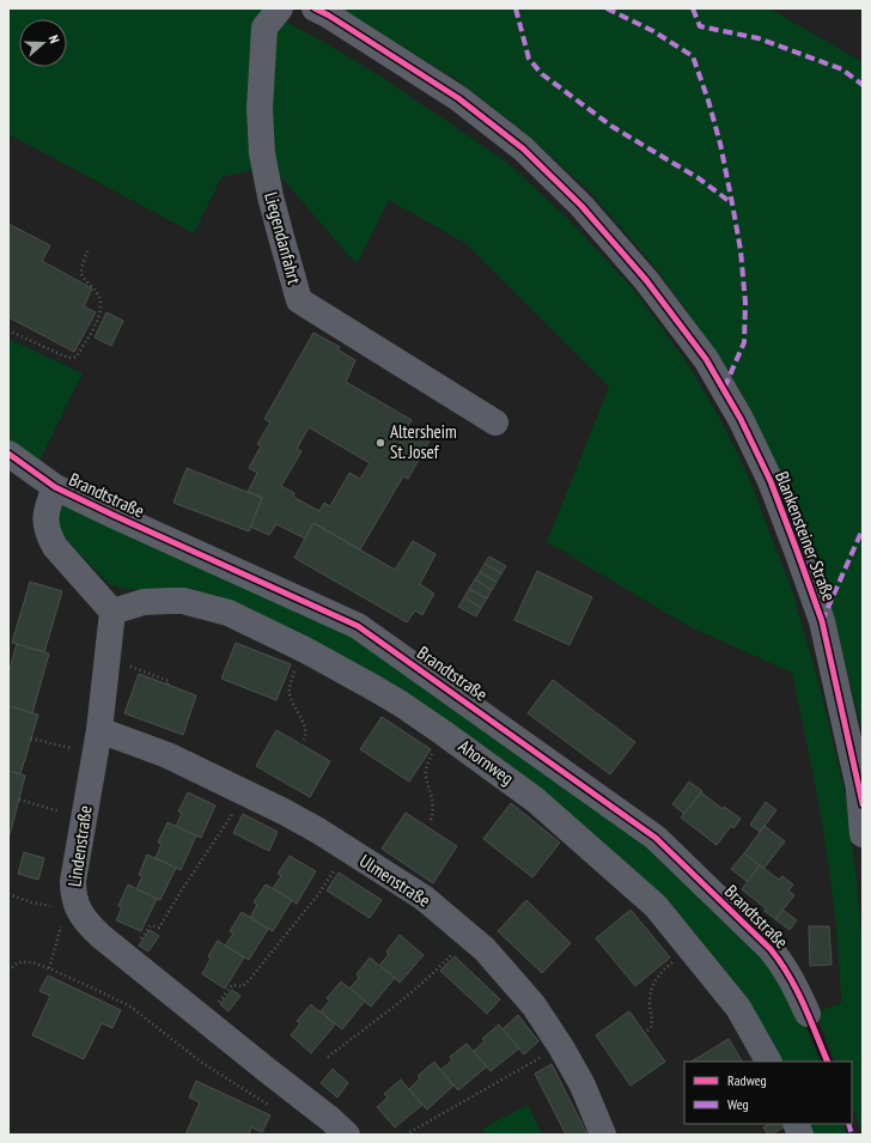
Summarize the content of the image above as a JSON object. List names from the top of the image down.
{
  "streets": {
    "main road": ["Blankensteiner Straße"],
    "street": [
      "Liegendanfahrt",
      "Brandtstraße",
      "Ahornweg",
      "Lindenstraße",
      "Ulmenstraße"
    ]
  },
  "crossings": [
    ["Ahornweg", "Lindenstraße"],
    ["Lindenstraße", "Ulmenstraße"]
  ],
  "places": ["Altersheim St. Josef"],
  "legend": ["Radweg", "Weg"],
  "north": "right"
}
